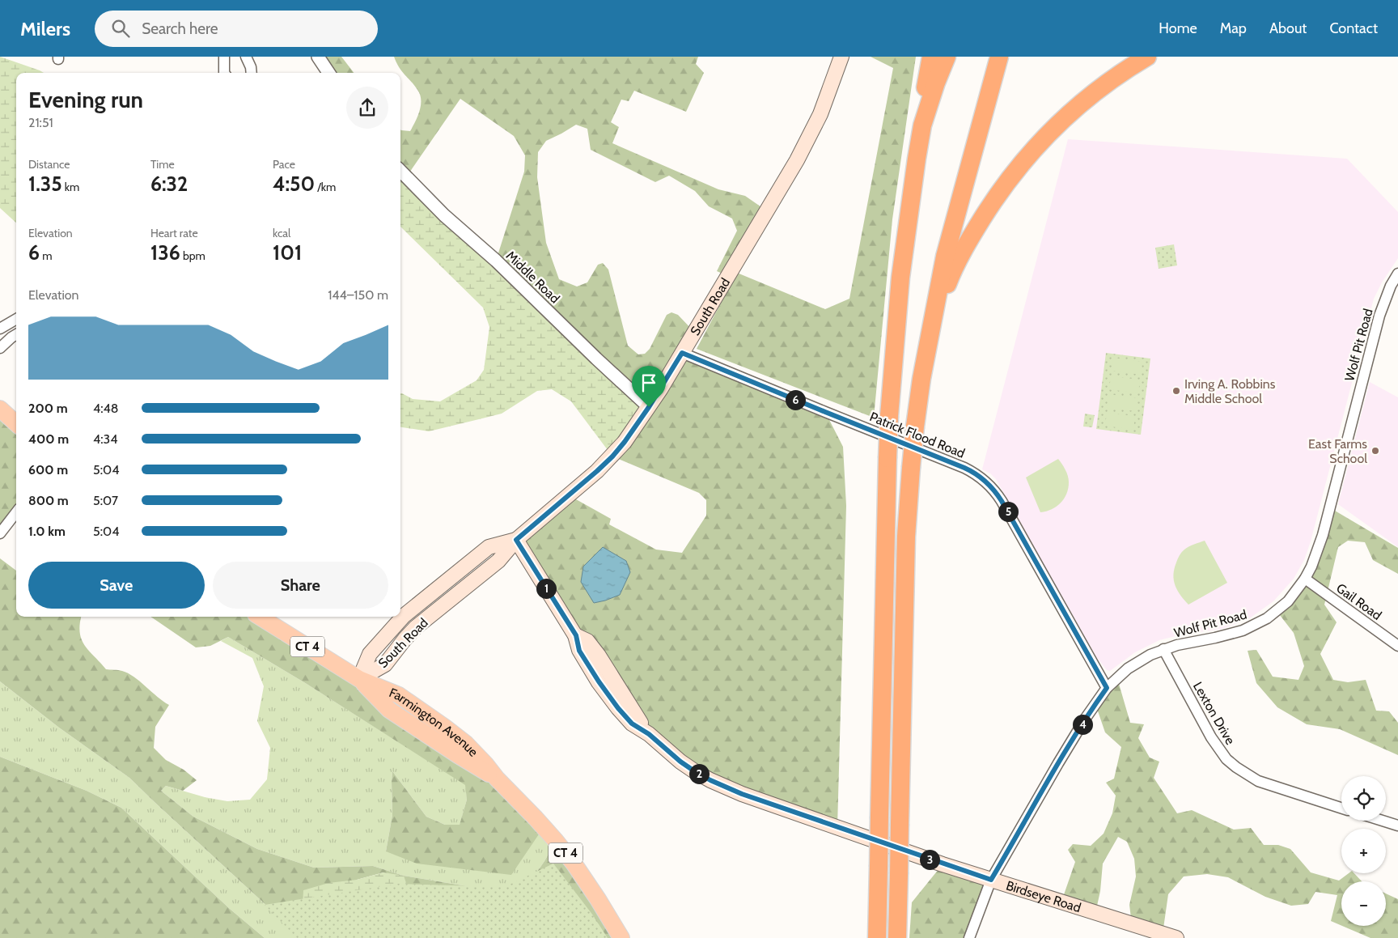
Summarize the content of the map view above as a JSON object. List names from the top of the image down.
{
  "streets": {
    "main road": [
      "South Road",
      "CT 4",
      "Farmington Avenue",
      "Birdseye Road"
    ],
    "street": [
      "Middle Road",
      "Wolf Pit Road",
      "Patrick Flood Road",
      "Gail Road",
      "Lexton Drive"
    ]
  },
  "crossings": [
    ["Middle Road", "South Road"],
    ["South Road", "Patrick Flood Road"],
    ["South Road", "Farmington Avenue"],
    ["South Road", "Birdseye Road"],
    ["Wolf Pit Road", "Patrick Flood Road"],
    ["Wolf Pit Road", "Gail Road"],
    ["Wolf Pit Road", "Lexton Drive"],
    ["Wolf Pit Road", "Birdseye Road"]
  ],
  "places": ["Irving A. Robbins Middle School", "East Farms School"],
  "page": {
    "header": "Milers",
    "search": "Search here",
    "nav": [
      "Home",
      "Map",
      "About",
      "Contact"
    ],
    "heading": ["Evening run", "21:51"],
    "stats": [
      ["Distance", "1.35 km"],
      ["Time", "6:32"],
      ["Pace", "4:50 /km"],
      ["Elevation", "6 m"],
      ["Heart rate", "136 bpm"],
      ["kcal", "101"]
    ],
    "chart": ["Elevation", "144–150 m"],
    "pins": [
      "6",
      "5",
      "1",
      "4",
      "2",
      "3"
    ],
    "list": [
      {
        "name": "200 m",
        "note": "4:48"
      },
      {
        "name": "400 m",
        "note": "4:34"
      },
      {
        "name": "600 m",
        "note": "5:04"
      },
      {
        "name": "800 m",
        "note": "5:07"
      },
      {
        "name": "1.0 km",
        "note": "5:04"
      }
    ],
    "buttons": ["Save", "Share"],
    "map_buttons": ["+", "−"]
  }
}
